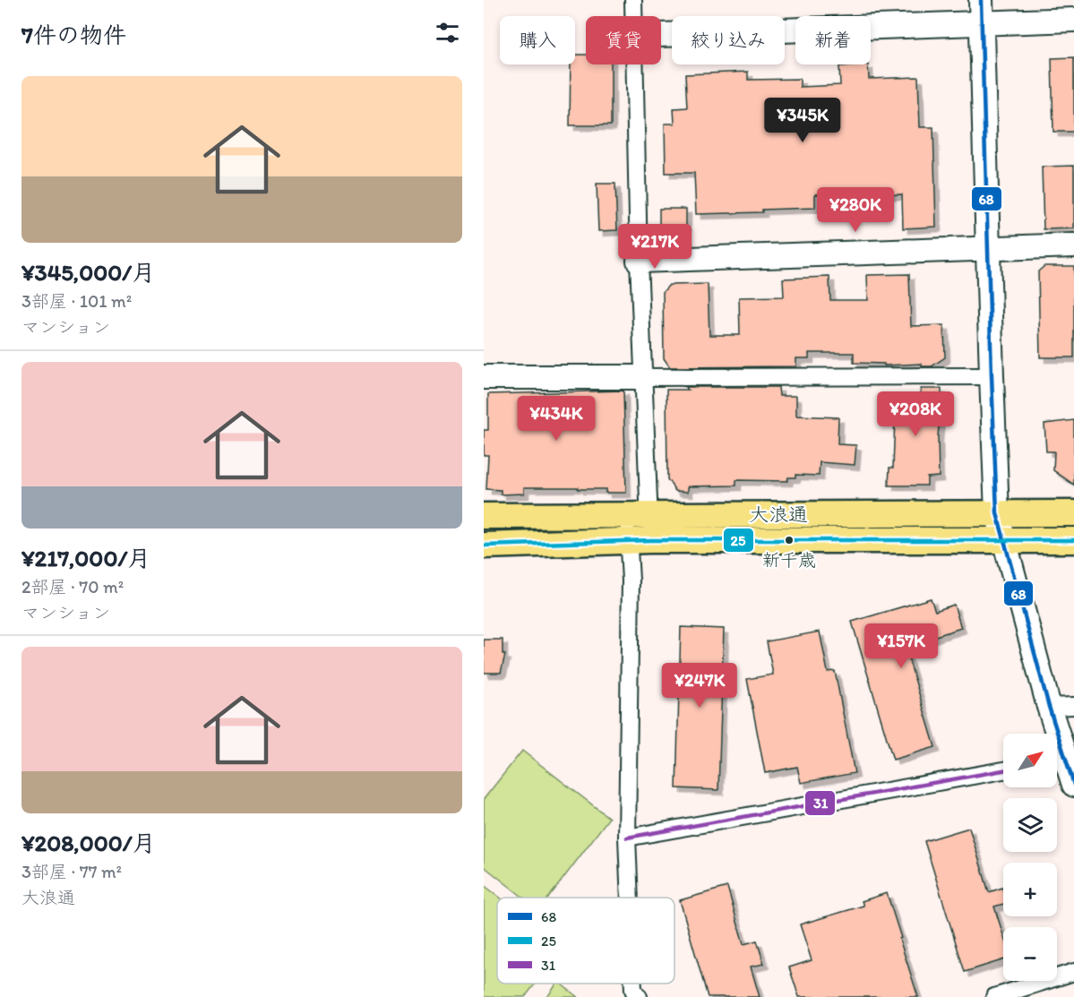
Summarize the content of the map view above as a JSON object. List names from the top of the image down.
{
  "streets": {
    "main road": ["大浪通"]
  },
  "places": ["新千歳"],
  "lines": ["transit line 68", "transit line 25", "transit line 31"],
  "legend": ["68", "25", "31"],
  "north": "top right",
  "page": {
    "heading": "7件の物件",
    "chip": [
      "購入",
      "賃貸",
      "絞り込み",
      "新着"
    ],
    "list": [
      {
        "name": "¥345,000/月",
        "note": "3部屋 · 101 m² · マンション"
      },
      {
        "name": "¥217,000/月",
        "note": "2部屋 · 70 m² · マンション"
      },
      {
        "name": "¥208,000/月",
        "note": "3部屋 · 77 m² · 大浪通"
      }
    ],
    "price": [
      "¥345K",
      "¥280K",
      "¥217K",
      "¥208K",
      "¥434K",
      "¥157K",
      "¥247K"
    ],
    "map_buttons": ["+", "−"]
  }
}
